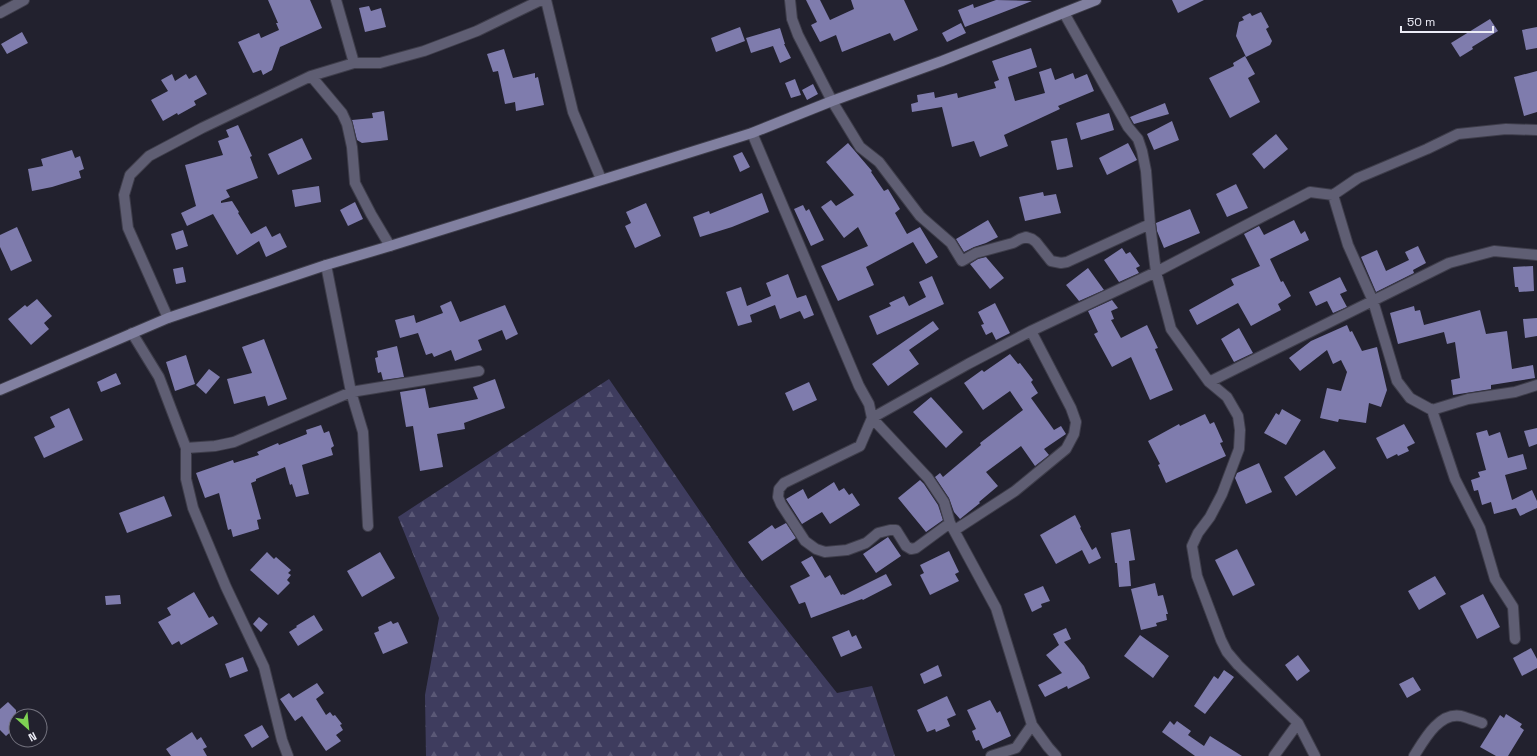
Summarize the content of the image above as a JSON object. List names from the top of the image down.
{
  "scale_bar": "50 m",
  "north": "bottom right"
}
